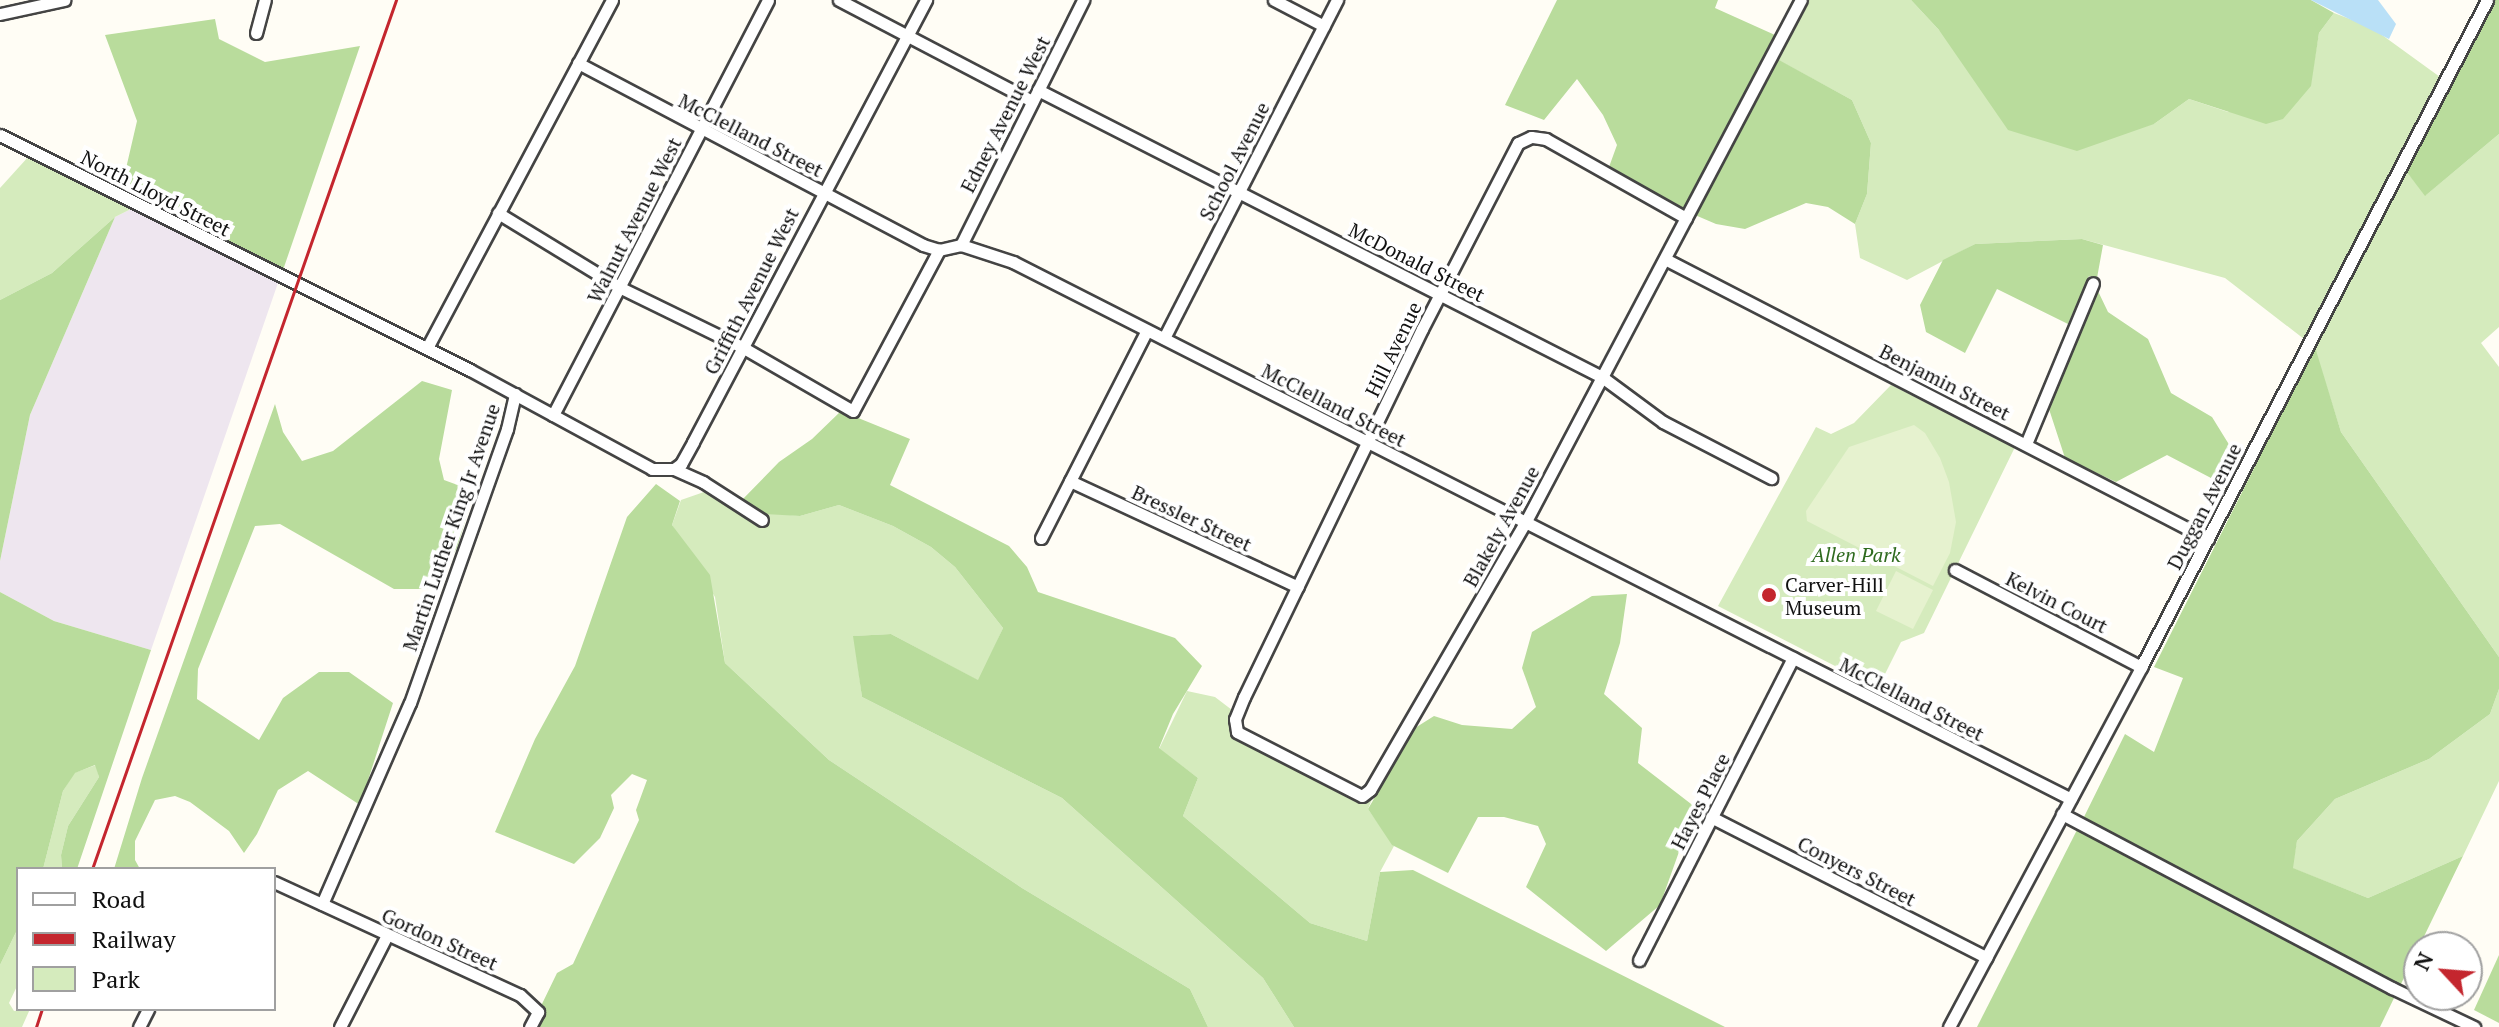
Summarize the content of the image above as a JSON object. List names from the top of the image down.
{
  "streets": {
    "street": [
      "Edney Avenue West",
      "McClelland Street",
      "School Avenue",
      "North Lloyd Street",
      "Walnut Avenue West",
      "McDonald Street",
      "Griffith Avenue West",
      "Hill Avenue",
      "Benjamin Street",
      "Duggan Avenue",
      "Bressler Street",
      "Blakely Avenue",
      "Martin Luther King Jr Avenue",
      "Kelvin Court",
      "Hayes Place",
      "Conyers Street",
      "Gordon Street"
    ]
  },
  "crossings": [
    ["Edney Avenue West", "McClelland Street"],
    ["Edney Avenue West", "McDonald Street"],
    ["McClelland Street", "School Avenue"],
    ["McClelland Street", "Walnut Avenue West"],
    ["McClelland Street", "Griffith Avenue West"],
    ["McClelland Street", "Hill Avenue"],
    ["McClelland Street", "Duggan Avenue"],
    ["McClelland Street", "Blakely Avenue"],
    ["McClelland Street", "Hayes Place"],
    ["School Avenue", "McDonald Street"],
    ["North Lloyd Street", "Martin Luther King Jr Avenue"],
    ["McDonald Street", "Griffith Avenue West"],
    ["McDonald Street", "Hill Avenue"],
    ["McDonald Street", "Blakely Avenue"],
    ["Hill Avenue", "Bressler Street"],
    ["Hill Avenue", "Blakely Avenue"],
    ["Benjamin Street", "Duggan Avenue"],
    ["Benjamin Street", "Blakely Avenue"],
    ["Duggan Avenue", "Kelvin Court"],
    ["Duggan Avenue", "Conyers Street"],
    ["Bressler Street", "Blakely Avenue"],
    ["Martin Luther King Jr Avenue", "Gordon Street"],
    ["Hayes Place", "Conyers Street"]
  ],
  "parks": ["Allen Park"],
  "places": ["Carver-Hill Museum"],
  "legend": ["Road", "Railway", "Park"],
  "north": "top left"
}
